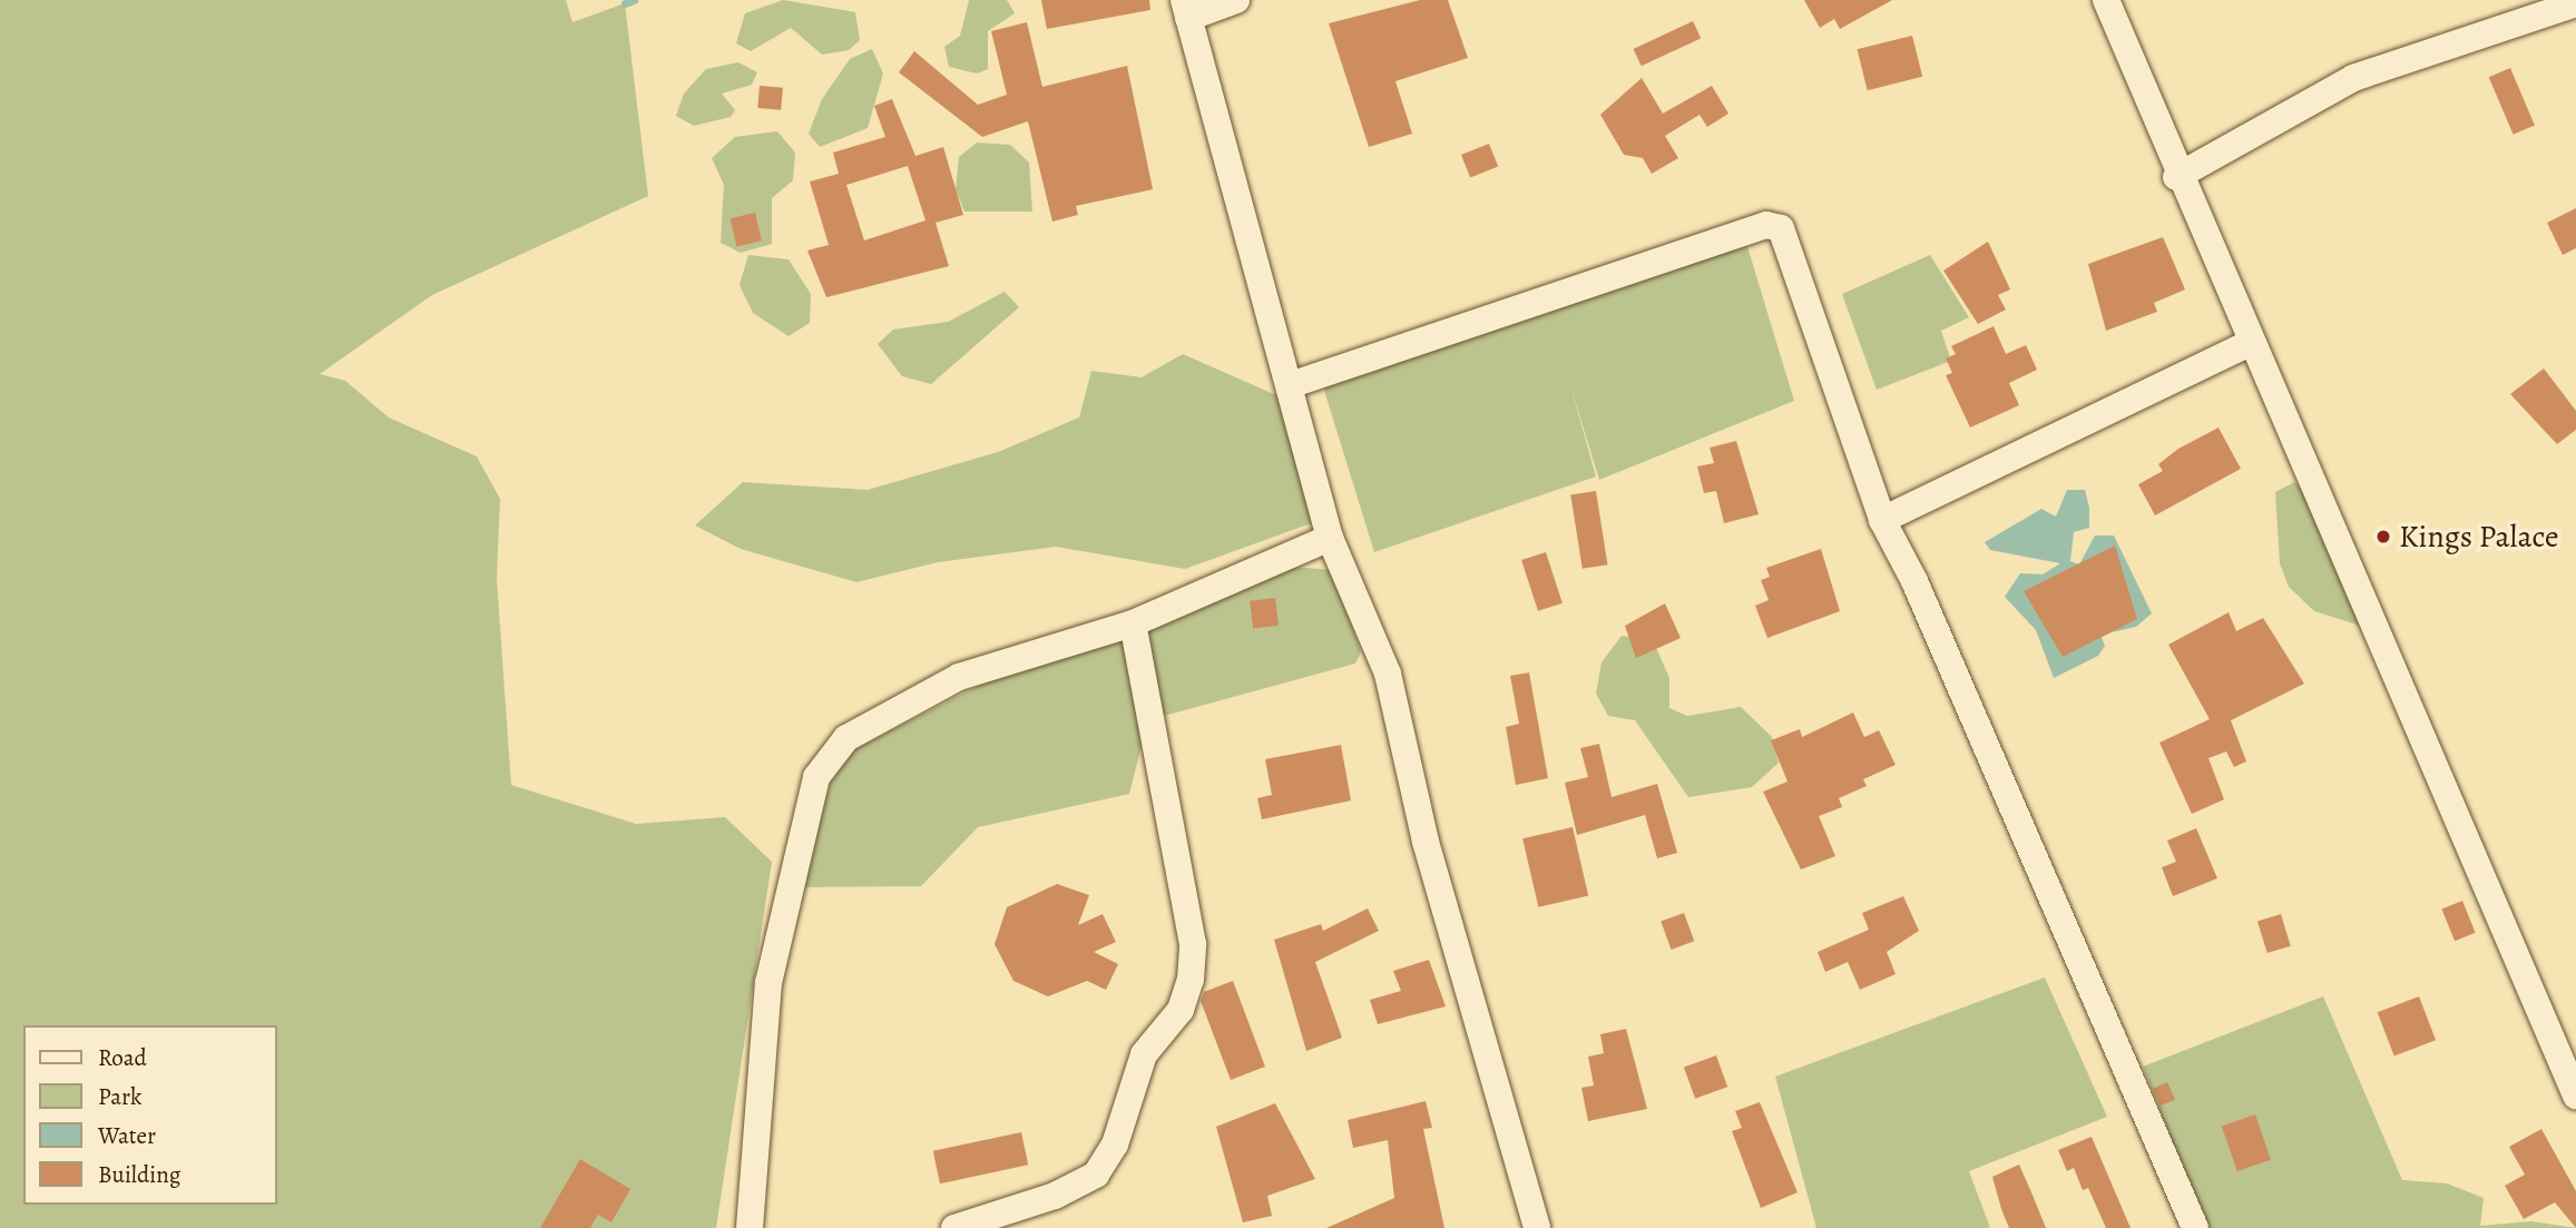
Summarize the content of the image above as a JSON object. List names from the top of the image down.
{
  "places": ["Kings Palace"],
  "legend": [
    "Road",
    "Park",
    "Water",
    "Building"
  ]
}
